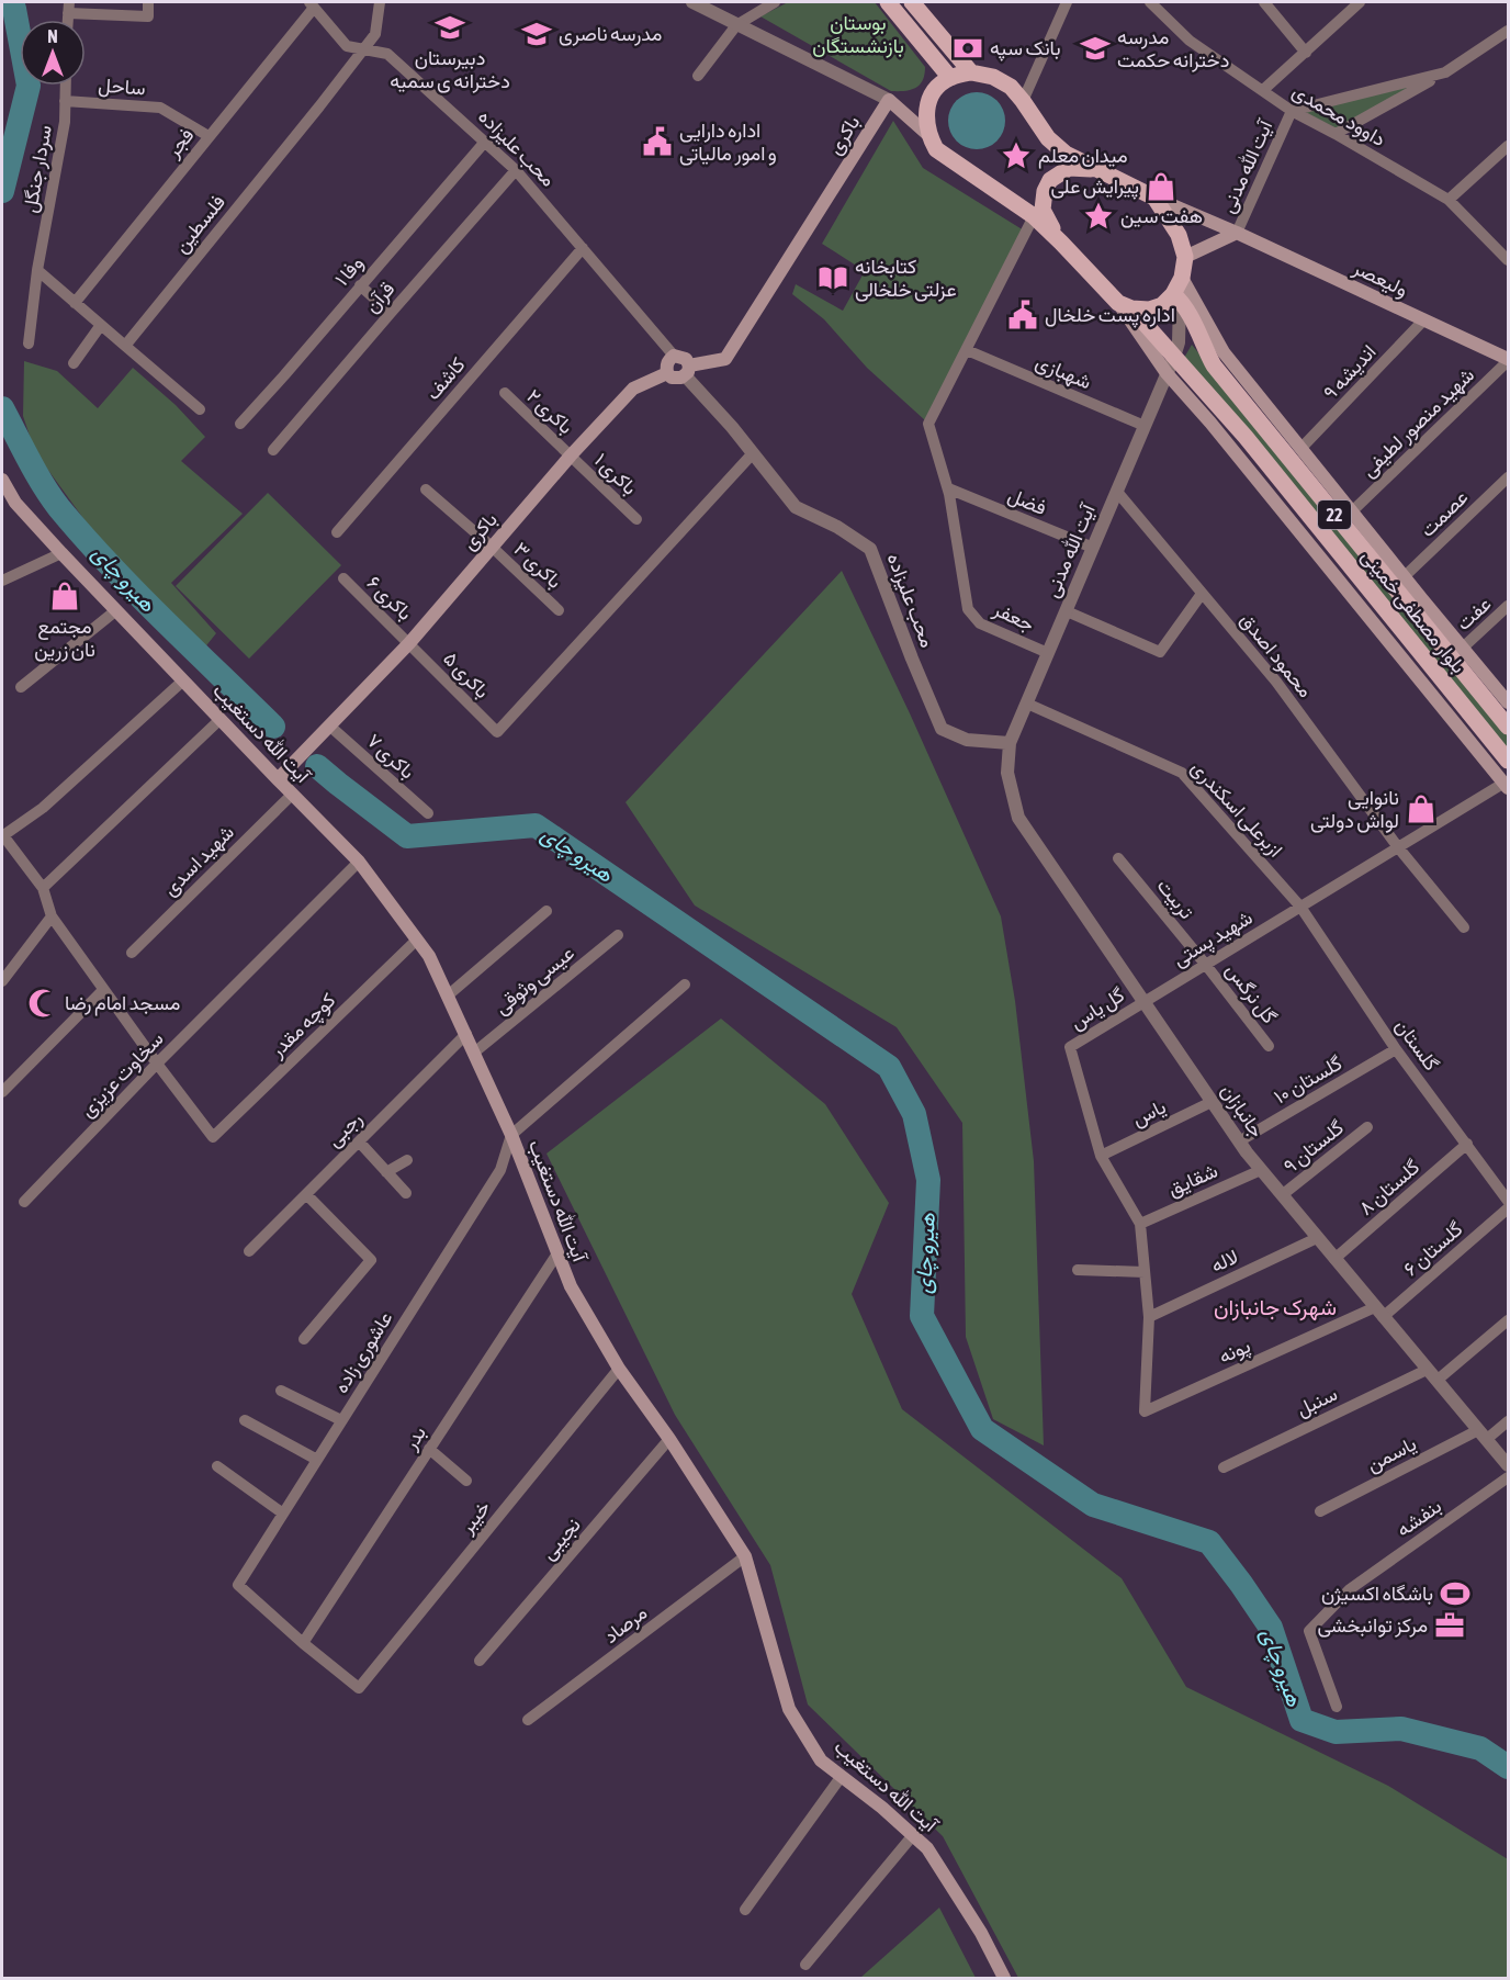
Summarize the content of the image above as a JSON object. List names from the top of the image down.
{
  "streets": {
    "main road": [
      "باکری",
      "ولیعصر",
      "22",
      "بلوار مصطفی خمینی",
      "آیت الله دستغیب"
    ],
    "street": [
      "ساحل",
      "داوود محمدی",
      "فجر",
      "محب علیزاده",
      "آیت الله مدنی",
      "سردار جنگل",
      "فلسطین",
      "وفا ۱",
      "قرآن",
      "شهبازی",
      "اندیشه ۹",
      "کاشف",
      "باکری ۲",
      "شهید منصور لطیفی",
      "باکری ۱",
      "فضل",
      "عصمت",
      "آیت‌ الله مدنی",
      "باکری ۳",
      "باکری ۶",
      "عفت",
      "جعفر",
      "محمود اصدق",
      "باکری ۵",
      "باکری ۷",
      "ازبرعلی اسکندری",
      "شهید اسدی",
      "تربیت",
      "شهید پستی",
      "عیسی وثوقی",
      "گل نرگس",
      "گل یاس",
      "کوچه مقدر",
      "گلستان",
      "سخاوت عزیزی",
      "گلستان ۱۰",
      "جانبازان",
      "یاس",
      "رجبی",
      "گلستان ۹",
      "شقایق",
      "گلستان ۸",
      "گلستان ۶",
      "لاله",
      "پونه",
      "عاشوری زاده",
      "سنبل",
      "بدر",
      "یاسمن",
      "خیبر",
      "بنفشه",
      "نجیبی",
      "مرصاد"
    ]
  },
  "crossings": [
    ["ساحل", "فجر"],
    ["ساحل", "سردار جنگل"],
    ["داوود محمدی", "آیت الله مدنی"],
    ["باکری", "محب علیزاده"],
    ["باکری", "باکری ۲"],
    ["باکری", "باکری ۱"],
    ["باکری", "باکری ۳"],
    ["باکری", "باکری ۶"],
    ["باکری", "باکری ۵"],
    ["باکری", "آیت الله دستغیب"],
    ["باکری", "باکری ۷"],
    ["فجر", "محب علیزاده"],
    ["محب علیزاده", "فلسطین"],
    ["محب علیزاده", "وفا ۱"],
    ["محب علیزاده", "قرآن"],
    ["محب علیزاده", "کاشف"],
    ["محب علیزاده", "آیت‌ الله مدنی"],
    ["محب علیزاده", "باکری ۵"],
    ["محب علیزاده", "جانبازان"],
    ["آیت الله مدنی", "ولیعصر"],
    ["ولیعصر", "اندیشه ۹"],
    ["ولیعصر", "شهید منصور لطیفی"],
    ["شهبازی", "آیت‌ الله مدنی"],
    ["باکری ۲", "باکری ۱"],
    ["فضل", "آیت‌ الله مدنی"],
    ["فضل", "جعفر"],
    ["آیت‌ الله مدنی", "بلوار مصطفی خمینی"],
    ["آیت‌ الله مدنی", "جعفر"],
    ["آیت‌ الله مدنی", "محمود اصدق"],
    ["آیت‌ الله مدنی", "ازبرعلی اسکندری"],
    ["آیت‌ الله مدنی", "جانبازان"],
    ["باکری ۶", "باکری ۵"],
    ["محمود اصدق", "شهید پستی"],
    ["آیت الله دستغیب", "شهید اسدی"],
    ["آیت الله دستغیب", "عیسی وثوقی"],
    ["آیت الله دستغیب", "کوچه مقدر"],
    ["آیت الله دستغیب", "سخاوت عزیزی"],
    ["آیت الله دستغیب", "رجبی"],
    ["آیت الله دستغیب", "عاشوری زاده"],
    ["آیت الله دستغیب", "بدر"],
    ["آیت الله دستغیب", "خیبر"],
    ["آیت الله دستغیب", "نجیبی"],
    ["آیت الله دستغیب", "مرصاد"],
    ["ازبرعلی اسکندری", "شهید پستی"],
    ["ازبرعلی اسکندری", "گلستان"],
    ["تربیت", "شهید پستی"],
    ["تربیت", "گل نرگس"],
    ["شهید پستی", "گل نرگس"],
    ["شهید پستی", "گل یاس"],
    ["شهید پستی", "گلستان"],
    ["شهید پستی", "جانبازان"],
    ["گل یاس", "جانبازان"],
    ["گل یاس", "یاس"],
    ["کوچه مقدر", "سخاوت عزیزی"],
    ["گلستان", "گلستان ۱۰"],
    ["گلستان", "گلستان ۸"],
    ["گلستان ۱۰", "جانبازان"],
    ["جانبازان", "یاس"],
    ["جانبازان", "گلستان ۹"],
    ["جانبازان", "شقایق"],
    ["جانبازان", "گلستان ۸"],
    ["جانبازان", "گلستان ۶"],
    ["جانبازان", "لاله"],
    ["جانبازان", "پونه"],
    ["جانبازان", "سنبل"],
    ["جانبازان", "یاسمن"],
    ["گلستان ۶", "پونه"],
    ["لاله", "پونه"],
    ["عاشوری زاده", "بدر"],
    ["عاشوری زاده", "خیبر"],
    ["بدر", "خیبر"]
  ],
  "districts": ["شهرک جانبازان"],
  "water": ["هیرو چای"],
  "parks": ["بوستان بازنشستگان"],
  "places": {
    "school or university": ["دبیرستان دخترانه ی سمیه", "مدرسه ناصری", "مدرسه دخترانه حکمت"],
    "bank": ["بانک سپه"],
    "public building": ["اداره دارایی و امور مالیاتی", "اداره پست خلخال"],
    "place": ["میدان معلم", "هفت سین"],
    "shop": ["پیرایش علی", "مجتمع نان زرین", "نانوایی لواش دولتی"],
    "library": ["کتابخانه عزلتی خلخالی"],
    "mosque": ["مسجد امام رضا"],
    "sports": ["باشگاه اکسیژن"],
    "office": ["مرکز توانبخشی"]
  },
  "north": "top"
}
